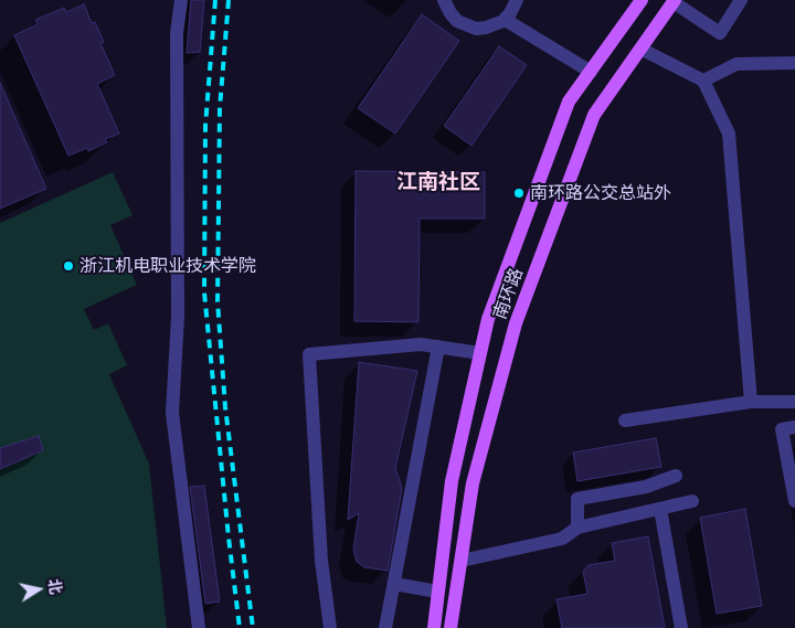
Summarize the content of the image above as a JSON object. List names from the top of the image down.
{
  "streets": {
    "main road": ["南环路"]
  },
  "districts": ["江南社区"],
  "places": ["南环路公交总站外", "浙江机电职业技术学院"],
  "north": "right"
}
